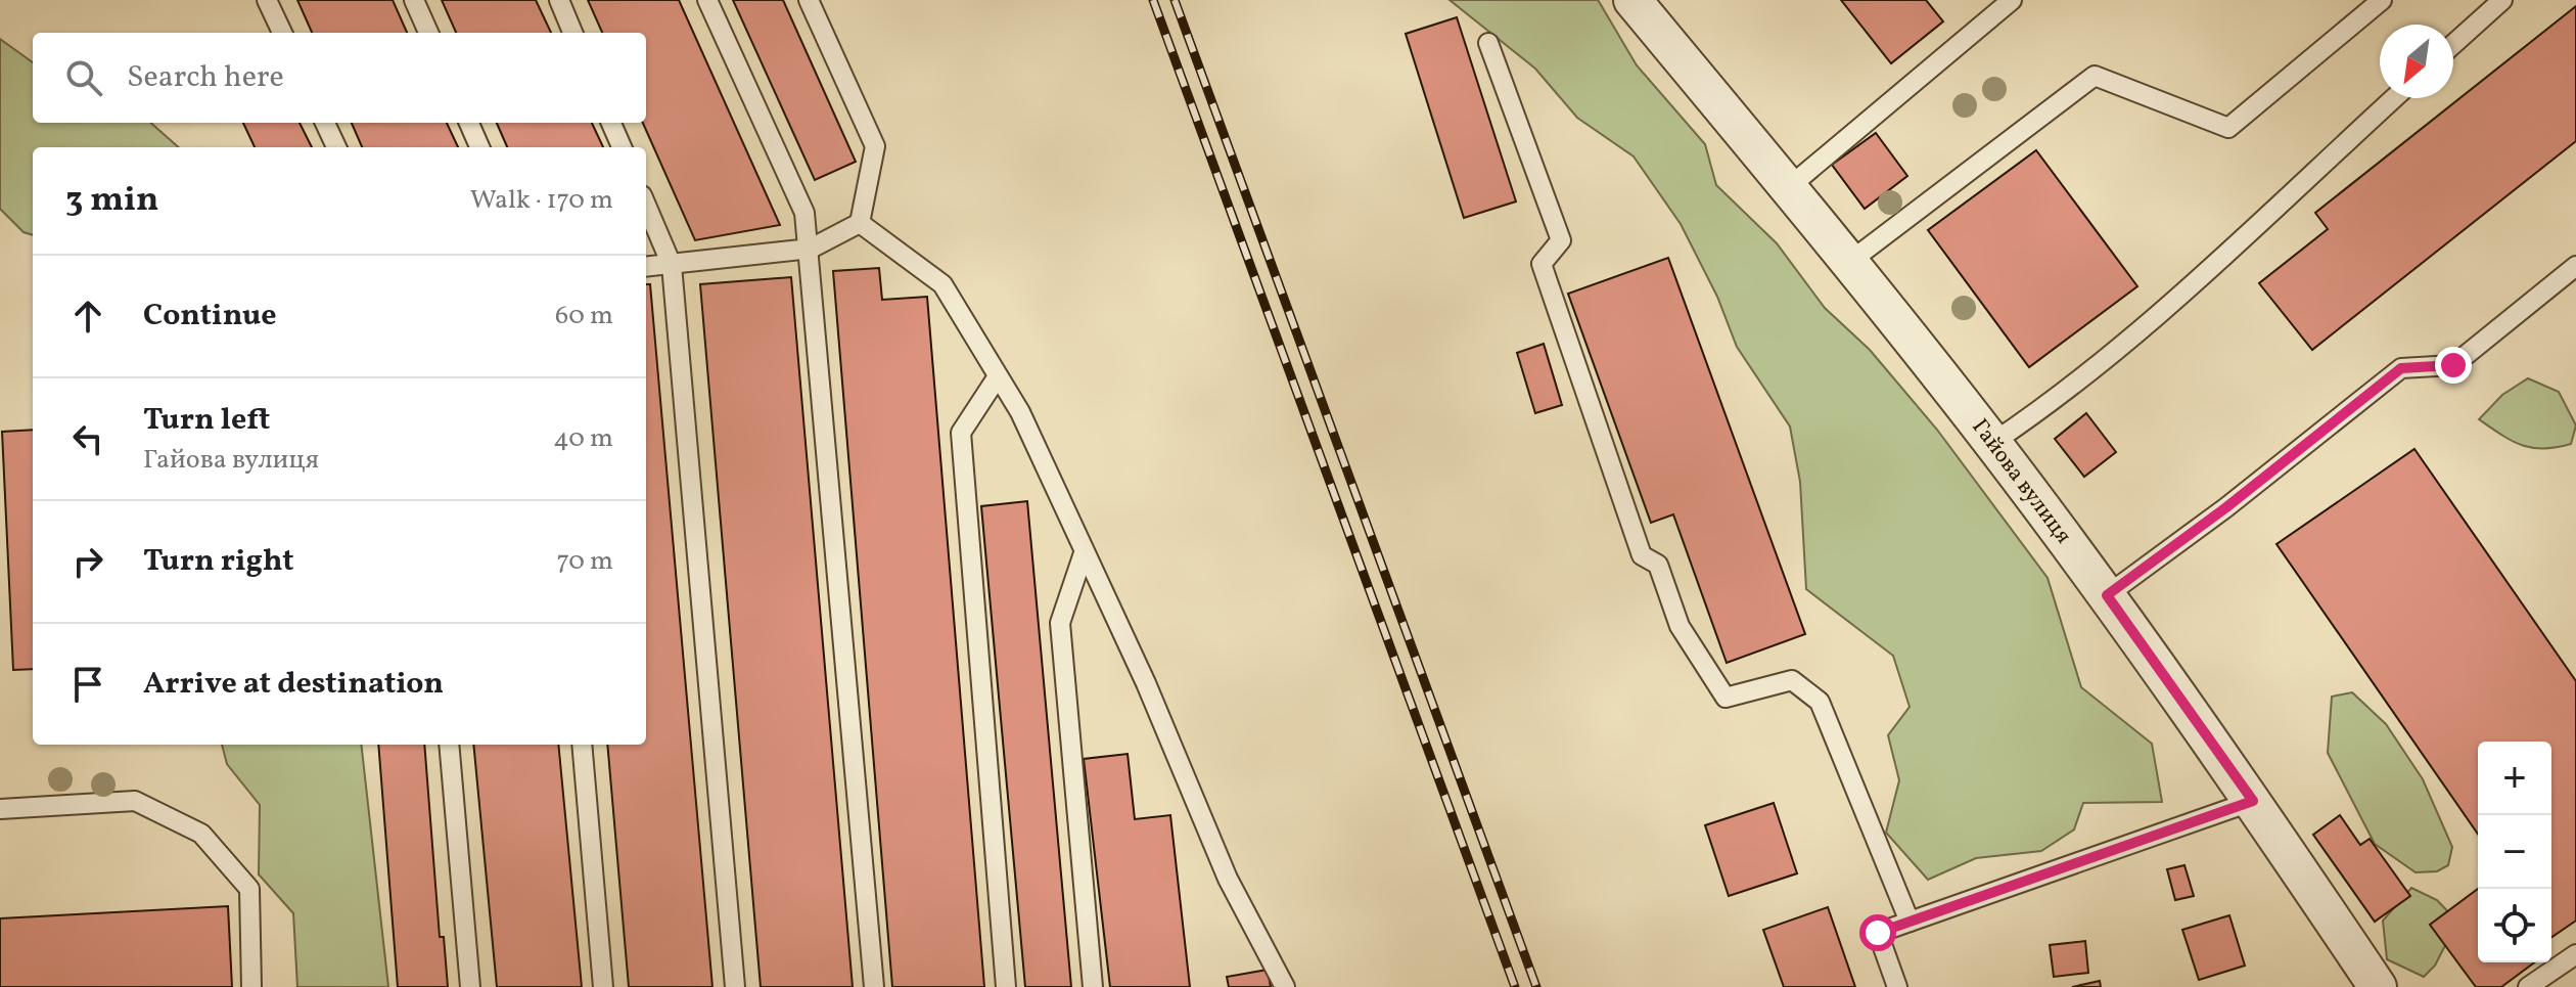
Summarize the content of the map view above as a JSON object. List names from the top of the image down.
{
  "streets": {
    "street": ["Гайова вулиця"]
  },
  "north": "bottom left",
  "page": {
    "search": "Search here",
    "heading": ["3 min", "Walk · 170 m"],
    "list": [
      ["Continue", "60 m"],
      ["Turn left", "Гайова вулиця", "40 m"],
      ["Turn right", "70 m"],
      "Arrive at destination"
    ],
    "map_buttons": ["+", "−"]
  }
}
